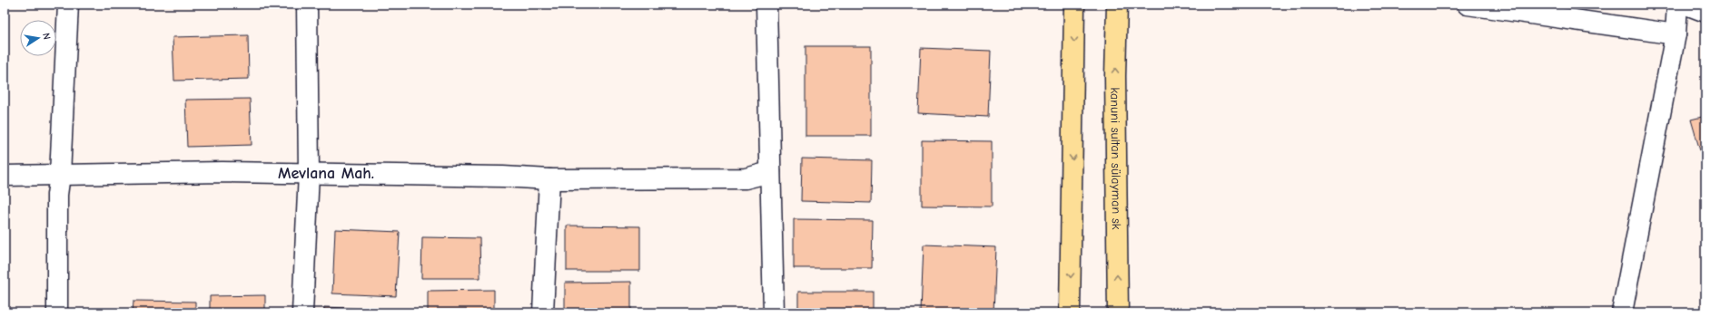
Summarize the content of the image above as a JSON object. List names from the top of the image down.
{
  "streets": {
    "main road": ["kanuni sultan sülayman sk"]
  },
  "districts": ["Mevlana Mah."],
  "north": "right"
}
